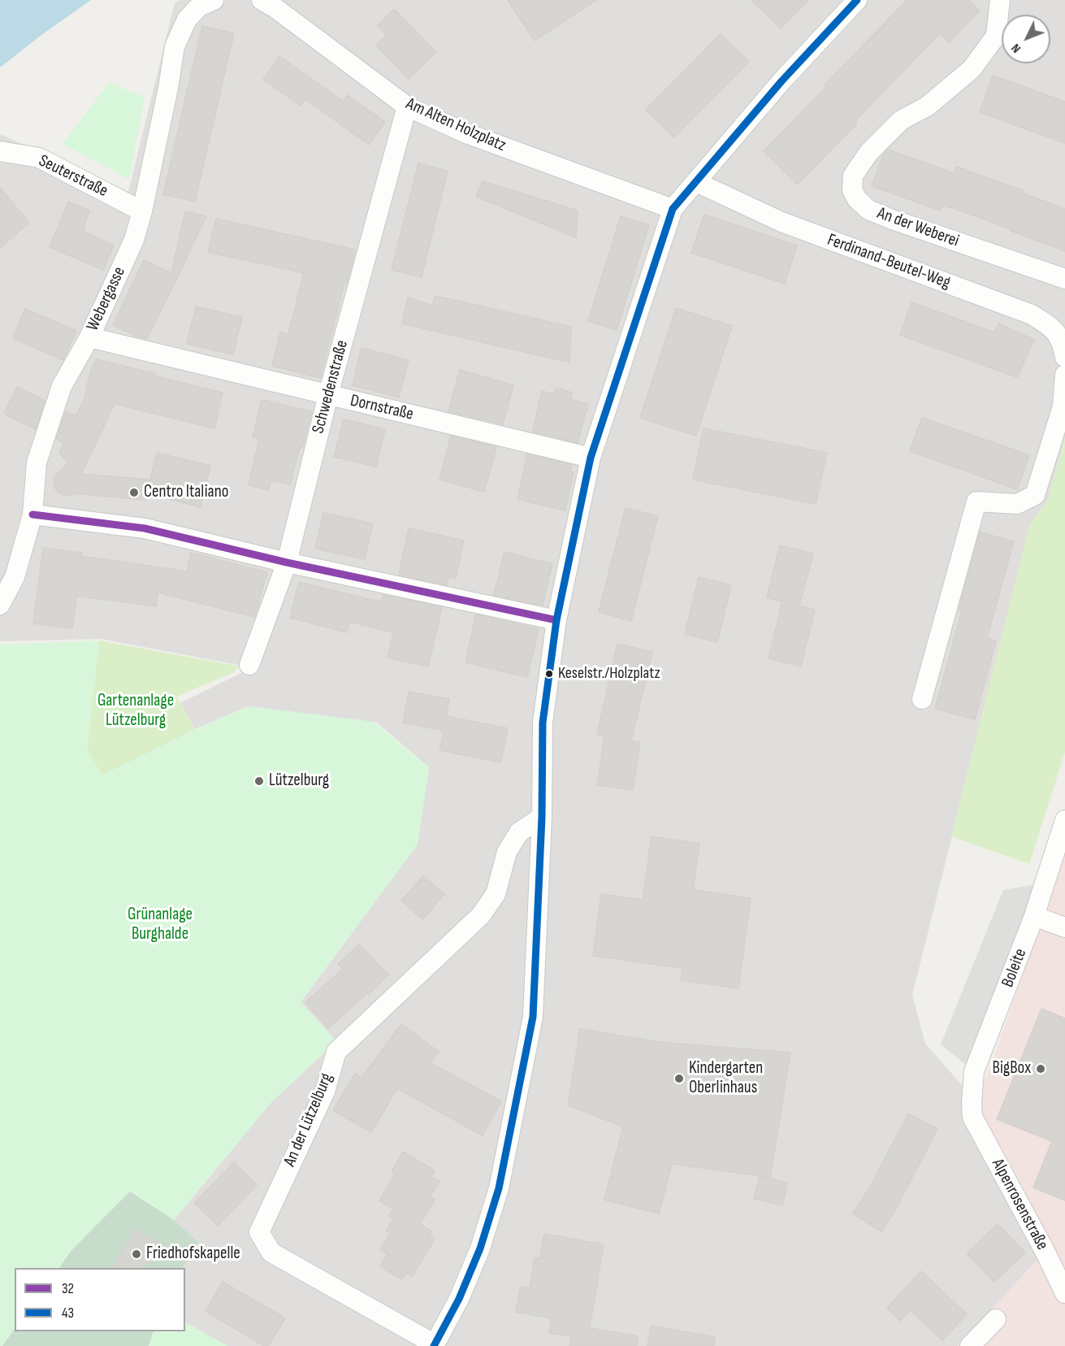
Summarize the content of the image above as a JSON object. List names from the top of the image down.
{
  "streets": {
    "street": [
      "Am Alten Holzplatz",
      "Seuterstraße",
      "An der Weberei",
      "Ferdinand-Beutel-Weg",
      "Webergasse",
      "Schwedenstraße",
      "Dornstraße",
      "Boleite",
      "An der Lützelburg",
      "Alpenrosenstraße"
    ]
  },
  "crossings": [
    ["Am Alten Holzplatz", "Schwedenstraße"],
    ["Seuterstraße", "Webergasse"],
    ["Webergasse", "Dornstraße"],
    ["Schwedenstraße", "Dornstraße"],
    ["Boleite", "Alpenrosenstraße"]
  ],
  "parks": ["Gartenanlage Lützelburg", "Grünanlage Burghalde"],
  "places": [
    "Centro Italiano",
    "Keselstr./Holzplatz",
    "Lützelburg",
    "BigBox",
    "Kindergarten Oberlinhaus",
    "Friedhofskapelle"
  ],
  "lines": ["transit line 43", "transit line 32"],
  "legend": ["32", "43"],
  "north": "bottom left"
}
